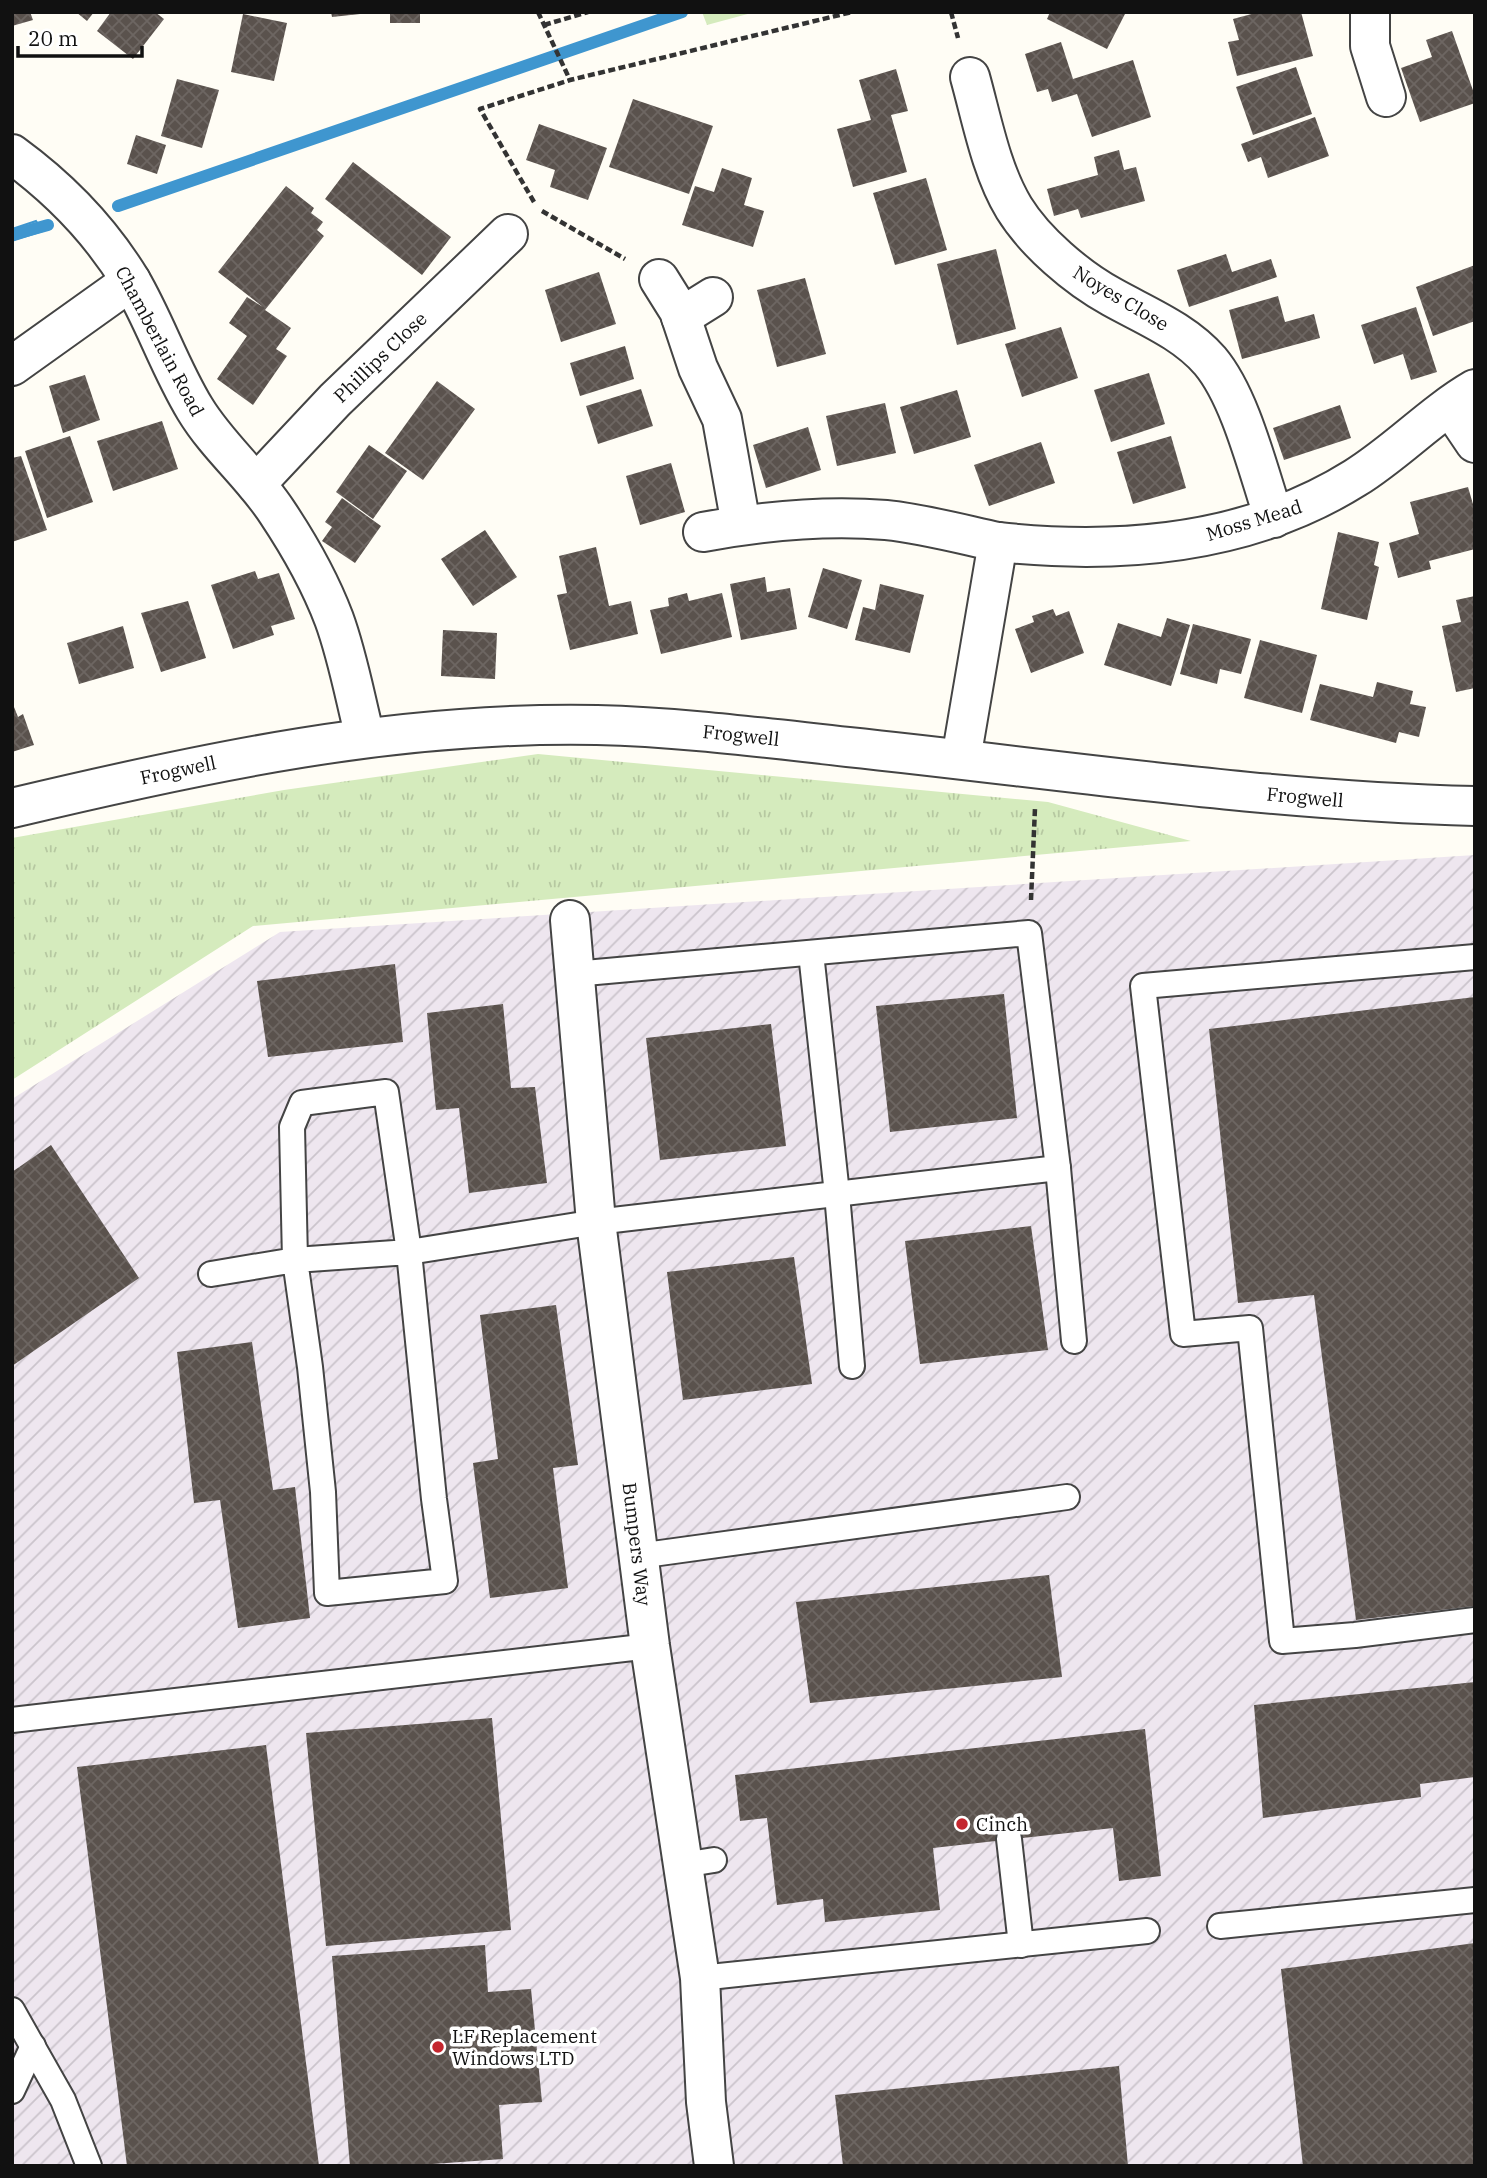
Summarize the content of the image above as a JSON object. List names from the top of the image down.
{
  "streets": {
    "street": [
      "Noyes Close",
      "Chamberlain Road",
      "Phillips Close",
      "Moss Mead",
      "Frogwell",
      "Bumpers Way"
    ]
  },
  "crossings": [
    ["Noyes Close", "Moss Mead"],
    ["Chamberlain Road", "Phillips Close"],
    ["Chamberlain Road", "Frogwell"]
  ],
  "places": ["Cinch", "LF Replacement Windows LTD"],
  "scale_bar": "20 m"
}
